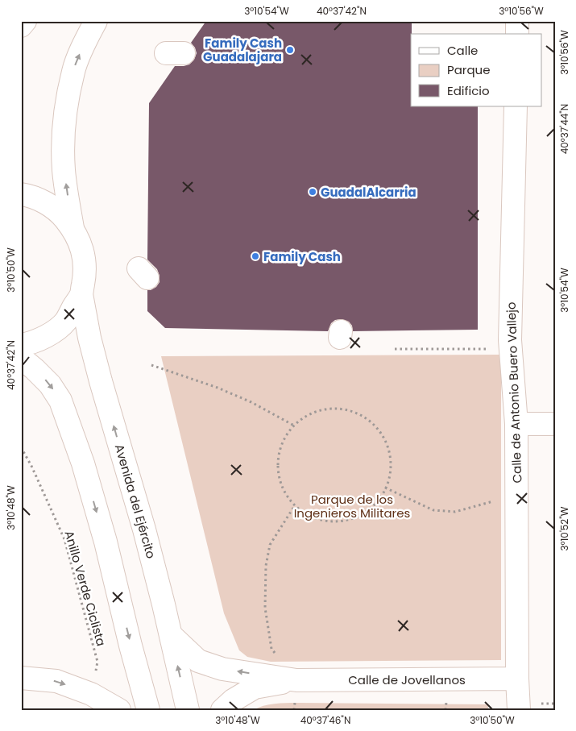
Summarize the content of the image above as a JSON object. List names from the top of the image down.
{
  "streets": {
    "main road": ["Calle de Antonio Buero Vallejo", "Avenida del Ejército", "Calle de Jovellanos"],
    "path": ["Anillo Verde Ciclista"]
  },
  "crossings": [
    ["Calle de Antonio Buero Vallejo", "Calle de Jovellanos"],
    ["Avenida del Ejército", "Calle de Jovellanos"]
  ],
  "parks": ["Parque de los Ingenieros Militares"],
  "places": ["Family Cash Guadalajara", "GuadalAlcarria", "Family Cash"],
  "legend": ["Calle", "Parque", "Edificio"],
  "coordinates": [
    "3°10'54\"W",
    "40°37'42\"N",
    "3°10'56\"W",
    "40°37'44\"N",
    "3°10'50\"W",
    "3°10'48\"W",
    "3°10'52\"W",
    "40°37'46\"N"
  ]
}
